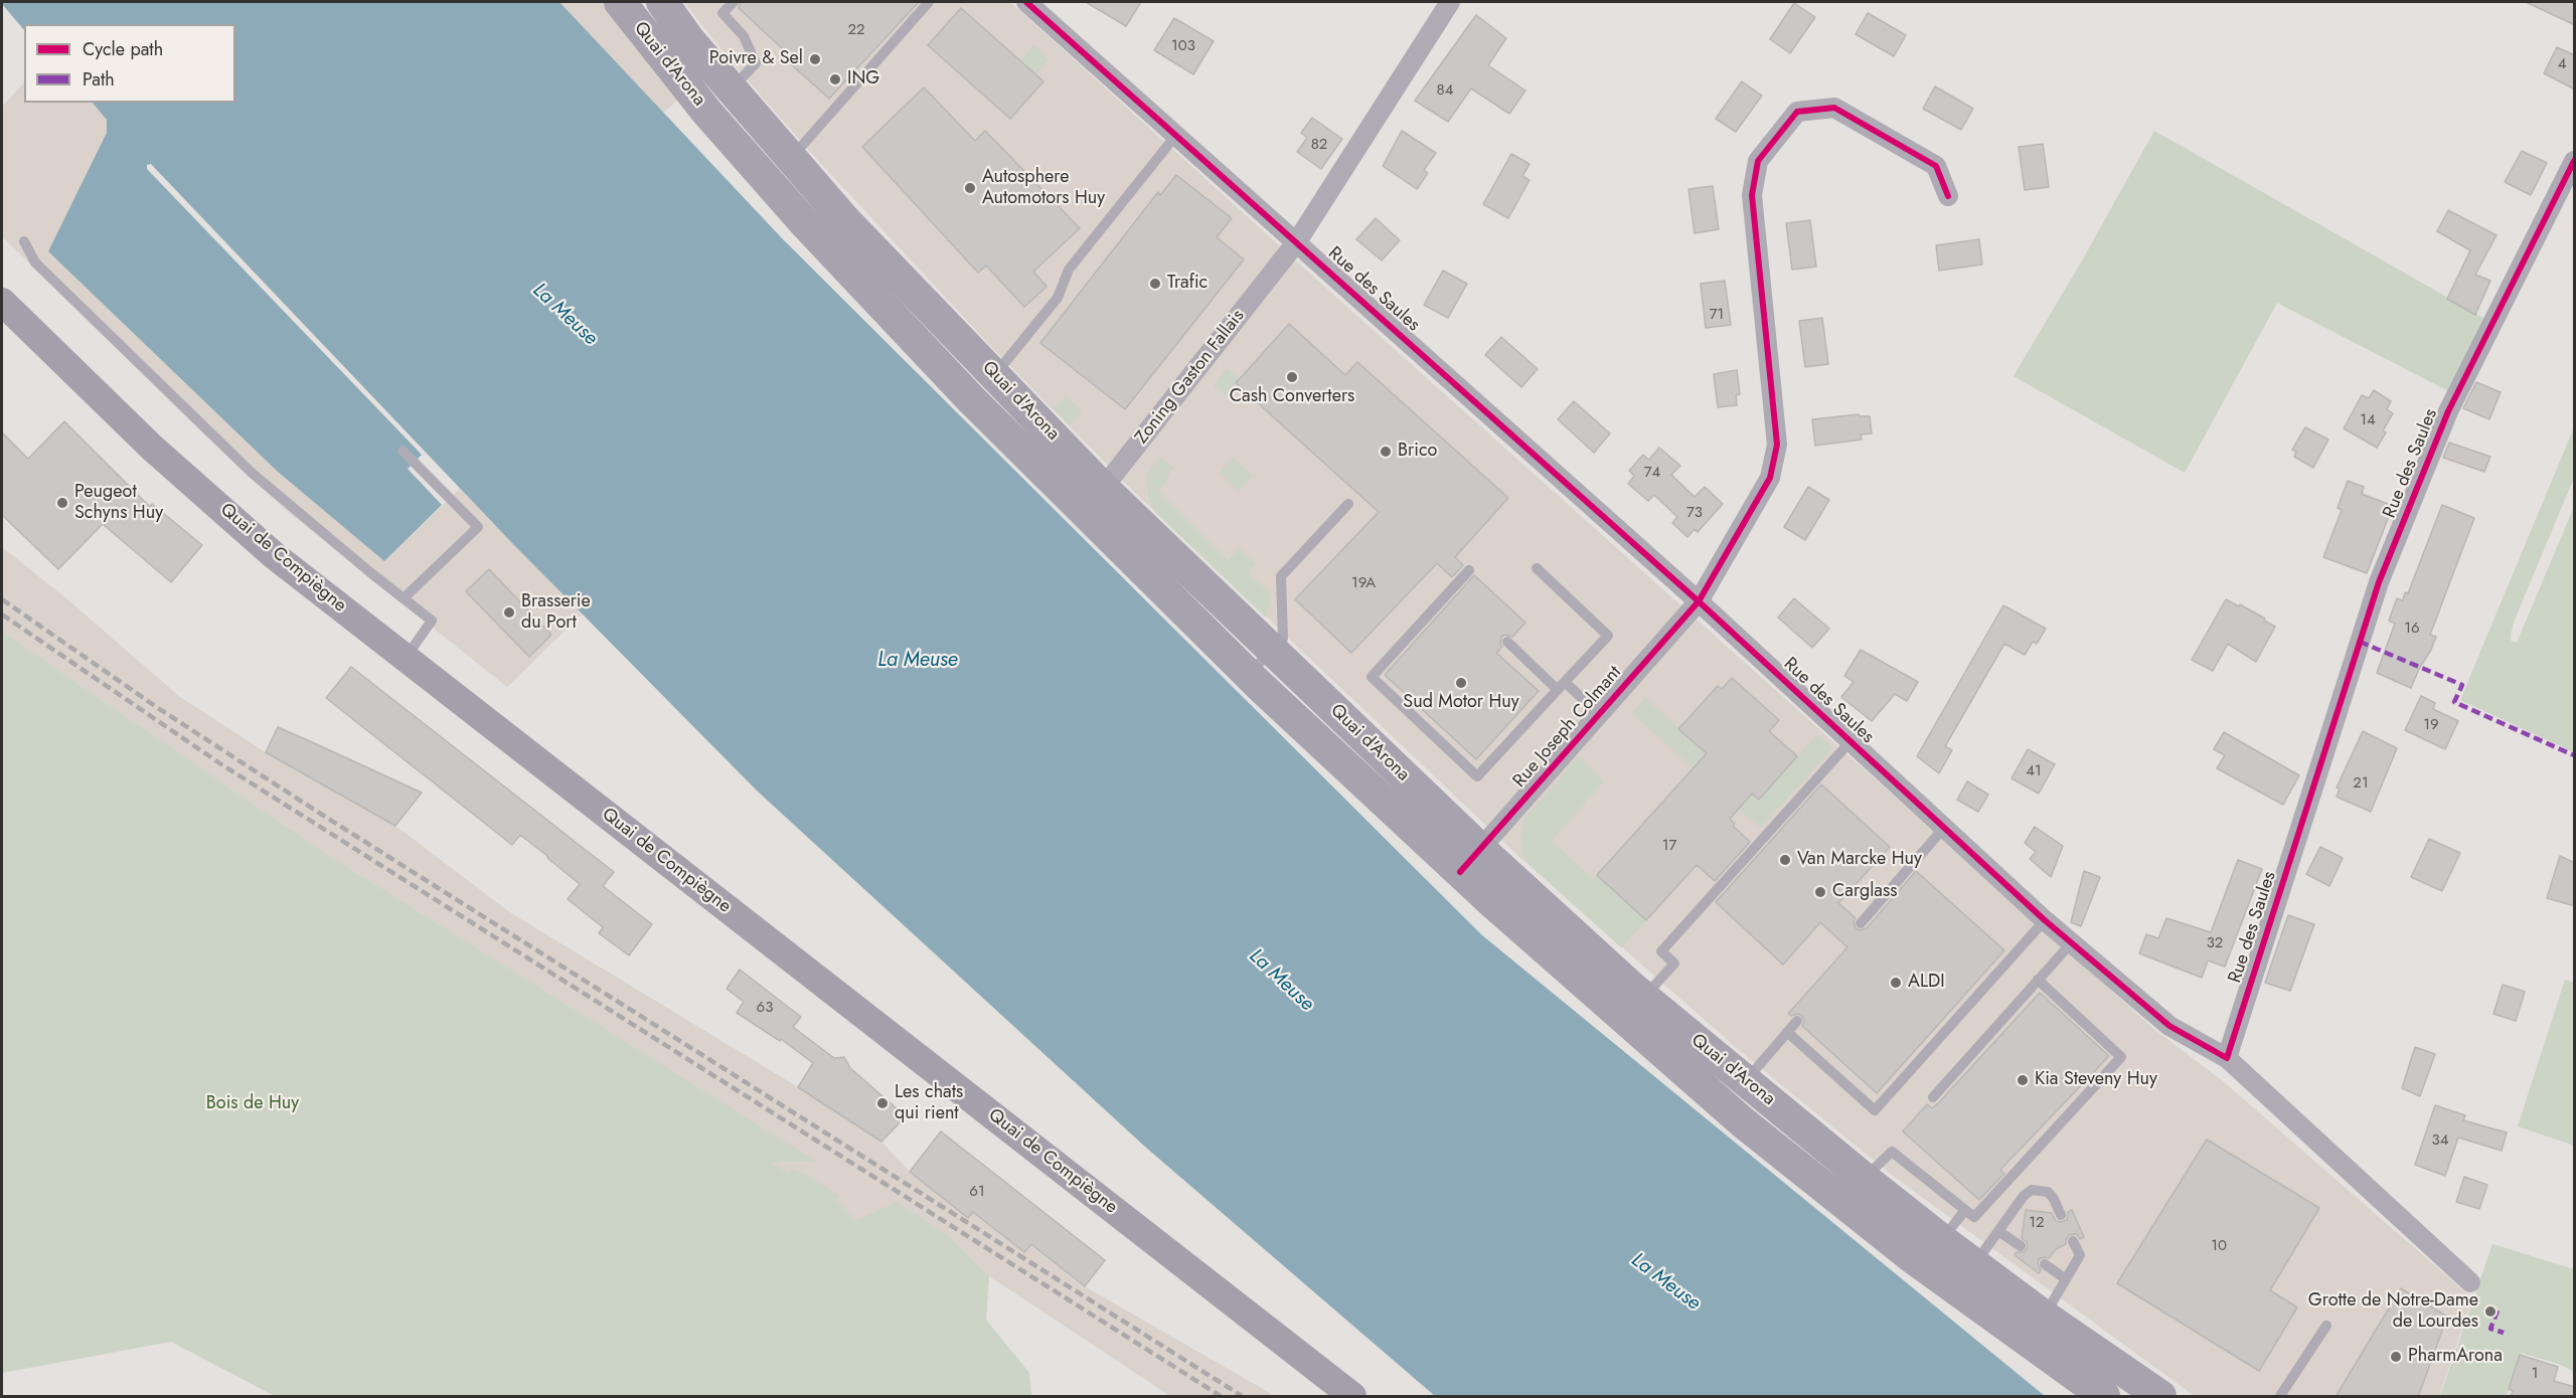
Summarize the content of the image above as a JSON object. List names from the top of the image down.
{
  "streets": {
    "main road": ["Quai d'Arona", "Quai de Compiègne"],
    "street": ["Rue des Saules", "Zoning Gaston Fallais", "Rue Joseph Colmant"]
  },
  "crossings": [
    ["Quai d'Arona", "Zoning Gaston Fallais"],
    ["Quai d'Arona", "Rue Joseph Colmant"],
    ["Rue des Saules", "Zoning Gaston Fallais"],
    ["Rue des Saules", "Rue Joseph Colmant"]
  ],
  "water": ["La Meuse"],
  "parks": ["Bois de Huy"],
  "places": [
    "Poivre & Sel",
    "ING",
    "Autosphere Automotors Huy",
    "Trafic",
    "Cash Converters",
    "Brico",
    "Peugeot Schyns Huy",
    "Brasserie du Port",
    "Sud Motor Huy",
    "Van Marcke Huy",
    "Carglass",
    "ALDI",
    "Kia Steveny Huy",
    "Les chats qui rient",
    "Grotte de Notre-Dame de Lourdes",
    "PharmArona"
  ],
  "house_numbers": [
    "22",
    "103",
    "4",
    "84",
    "82",
    "71",
    "14",
    "74",
    "73",
    "19A",
    "16",
    "19",
    "41",
    "21",
    "17",
    "32",
    "63",
    "34",
    "61",
    "12",
    "10",
    "1"
  ],
  "legend": ["Cycle path", "Path"]
}
